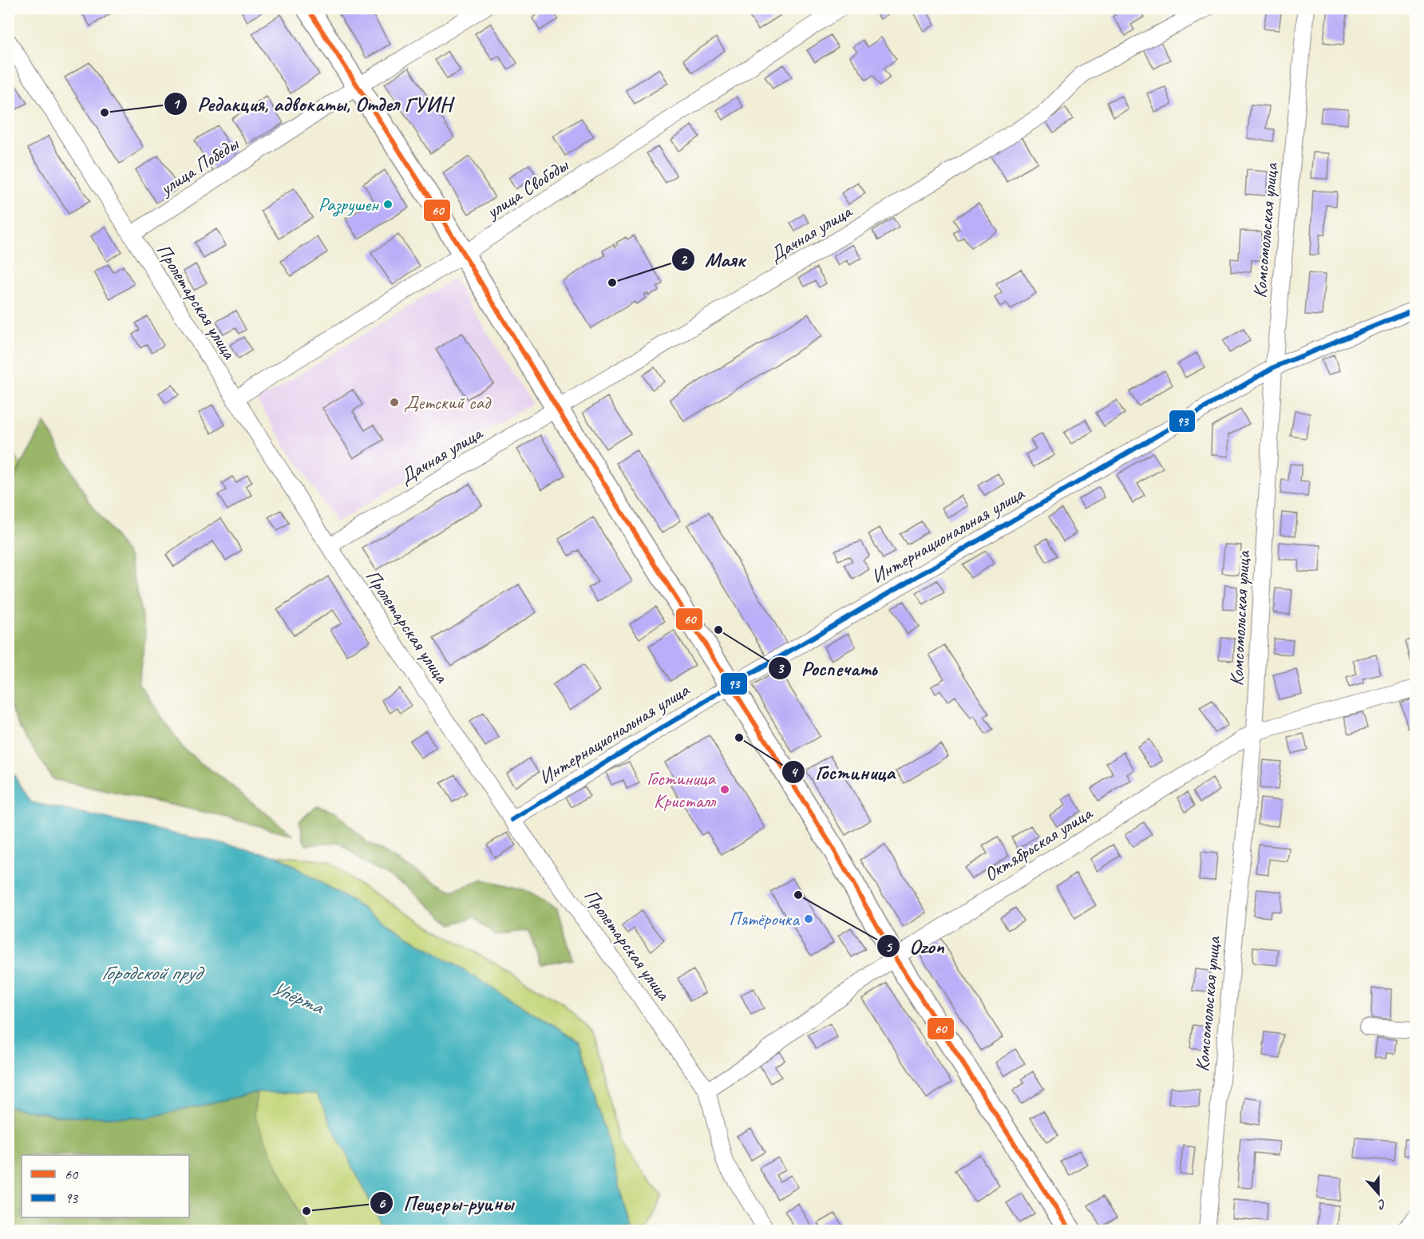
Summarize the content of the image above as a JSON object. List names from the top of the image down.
{
  "streets": {
    "street": [
      "улица Победы",
      "улица Свободы",
      "Комсомольская улица",
      "Дачная улица",
      "Пролетарская улица",
      "Интернациональная улица",
      "Октябрьская улица"
    ]
  },
  "crossings": [
    ["улица Победы", "Пролетарская улица"],
    ["улица Свободы", "Пролетарская улица"],
    ["Комсомольская улица", "Интернациональная улица"],
    ["Комсомольская улица", "Октябрьская улица"],
    ["Дачная улица", "Пролетарская улица"],
    ["Пролетарская улица", "Интернациональная улица"],
    ["Пролетарская улица", "Октябрьская улица"]
  ],
  "water": ["Городской пруд", "Упёрта"],
  "places": [
    "Редакция, адвокаты, Отдел ГУИН",
    "Разрушен",
    "Маяк",
    "Детский сад",
    "Роспечать",
    "Гостиница",
    "Гостиница Кристалл",
    "Ozon",
    "Пятёрочка",
    "Пещеры-руины"
  ],
  "lines": ["transit line 60", "transit line 93"],
  "legend": ["60", "93"],
  "north": "bottom"
}
